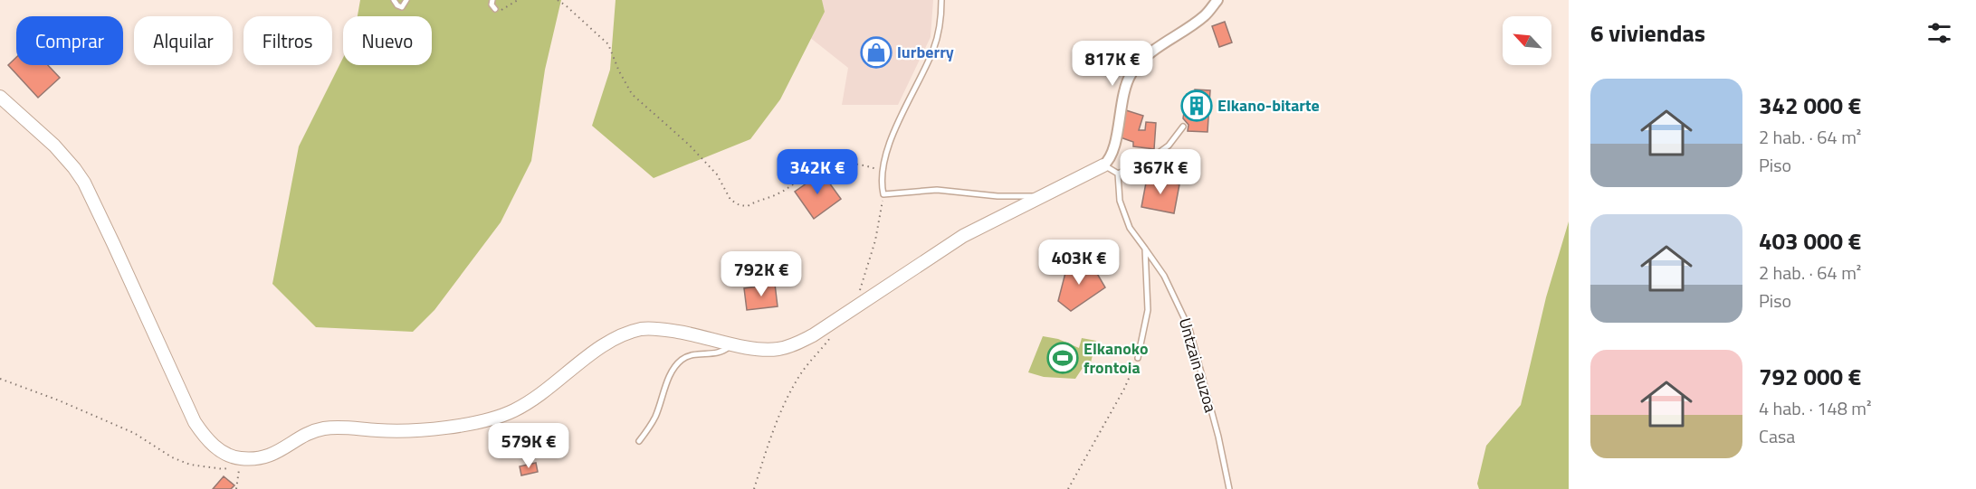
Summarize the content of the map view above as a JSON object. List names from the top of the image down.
{
  "streets": {
    "lane": ["Untzain auzoa"]
  },
  "places": {
    "shop": ["lurberry"],
    "building": ["Elkano-bitarte"],
    "sports": ["Elkanoko frontoia"]
  },
  "north": "top left",
  "page": {
    "heading": "6 viviendas",
    "chip": [
      "Comprar",
      "Alquilar",
      "Filtros",
      "Nuevo"
    ],
    "price": [
      "817K €",
      "342K €",
      "367K €",
      "403K €",
      "792K €",
      "579K €"
    ],
    "list": [
      {
        "name": "342 000 €",
        "note": "2 hab. · 64 m² · Piso"
      },
      {
        "name": "403 000 €",
        "note": "2 hab. · 64 m² · Piso"
      },
      {
        "name": "792 000 €",
        "note": "4 hab. · 148 m² · Casa"
      }
    ]
  }
}
